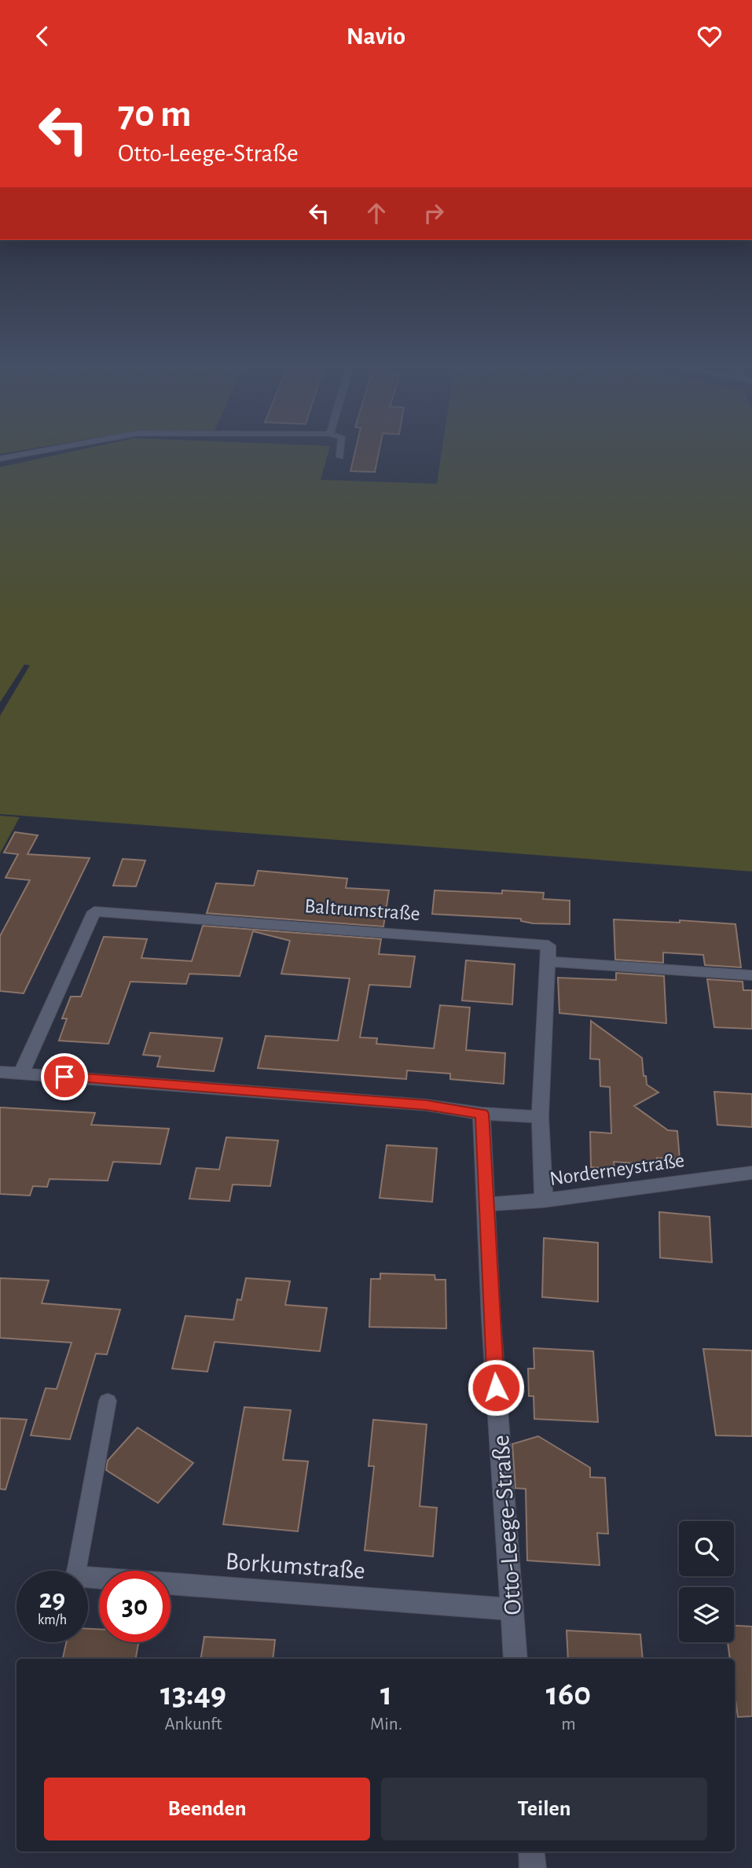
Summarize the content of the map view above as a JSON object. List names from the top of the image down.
{
  "streets": {
    "street": [
      "Baltrumstraße",
      "Norderneystraße",
      "Otto-Leege-Straße",
      "Borkumstraße"
    ]
  },
  "crossings": [
    ["Norderneystraße", "Otto-Leege-Straße"],
    ["Otto-Leege-Straße", "Borkumstraße"]
  ],
  "page": {
    "header": "Navio",
    "turn": ["70 m", "Otto-Leege-Straße"],
    "speed": "29 km/h",
    "limit": "30",
    "eta": [
      "13:49",
      "Ankunft",
      "1",
      "Min.",
      "160",
      "m"
    ],
    "buttons": ["Beenden", "Teilen"]
  }
}
